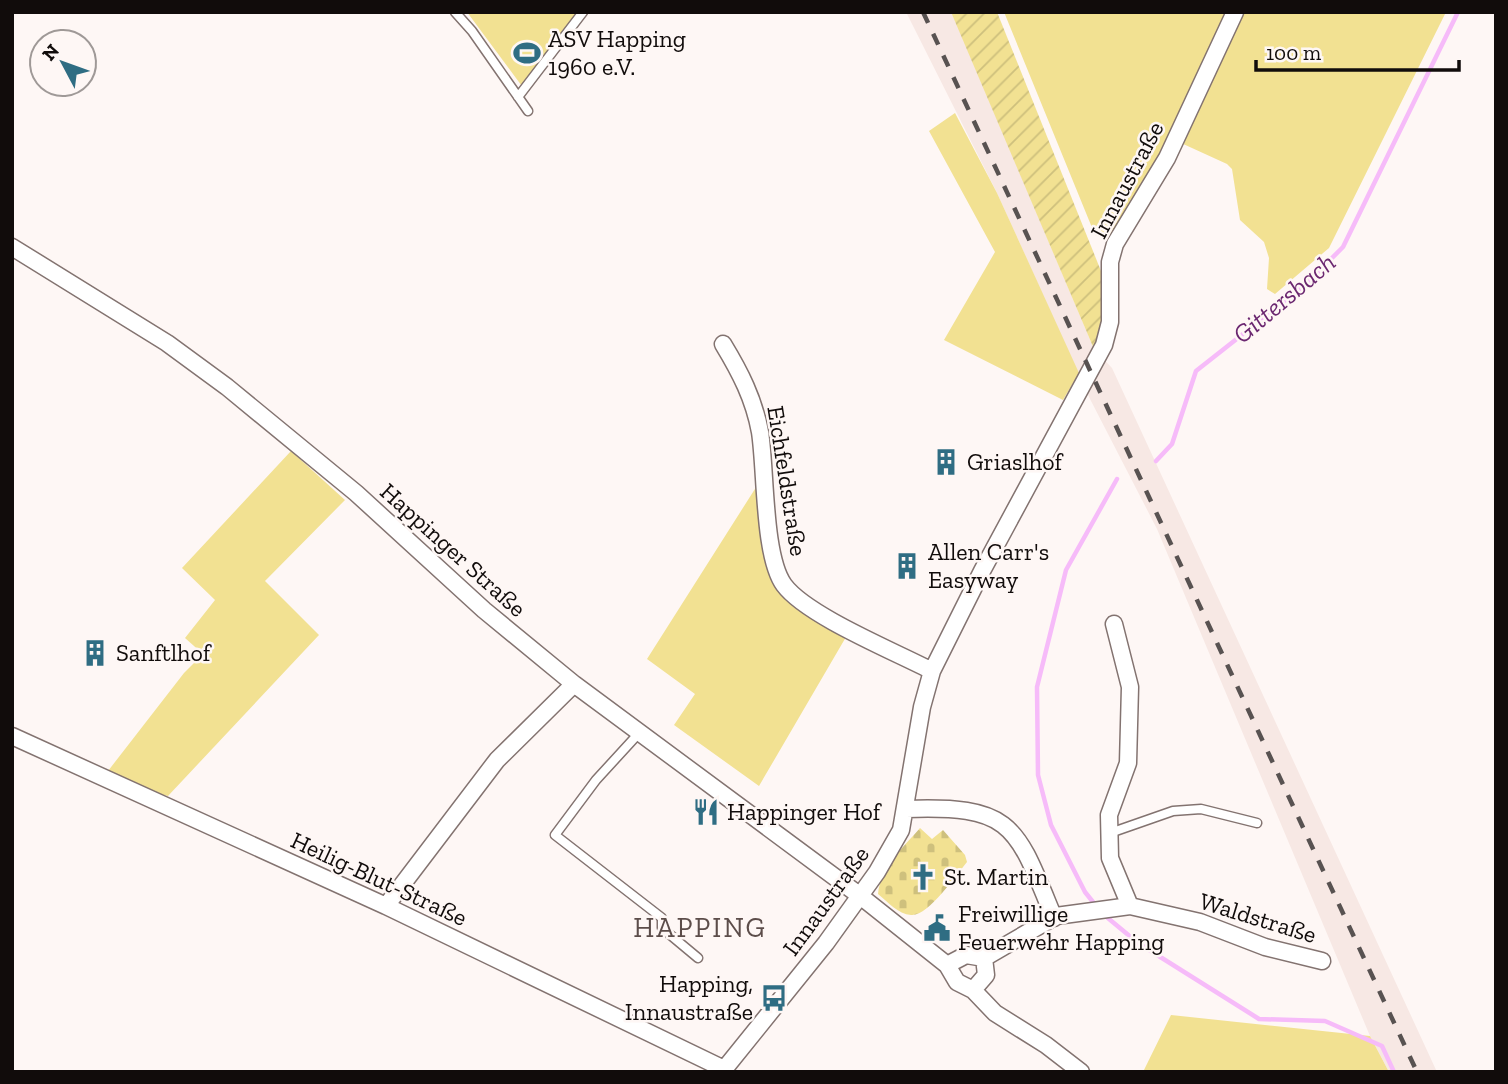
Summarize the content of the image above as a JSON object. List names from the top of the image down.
{
  "streets": {
    "street": [
      "Innaustraße",
      "Eichfeldstraße",
      "Happinger Straße",
      "Heilig-Blut-Straße",
      "Waldstraße"
    ]
  },
  "crossings": [
    ["Innaustraße", "Eichfeldstraße"],
    ["Innaustraße", "Happinger Straße"],
    ["Innaustraße", "Heilig-Blut-Straße"]
  ],
  "districts": ["HAPPING"],
  "water": ["Gittersbach"],
  "places": {
    "sports": ["ASV Happing 1960 e.V."],
    "building": ["Griaslhof", "Allen Carr's Easyway", "Sanftlhof"],
    "restaurant": ["Happinger Hof"],
    "church": ["St. Martin"],
    "public building": ["Freiwillige Feuerwehr Happing"],
    "bus stop": ["Happing, Innaustraße"]
  },
  "scale_bar": "100 m",
  "north": "top left"
}
